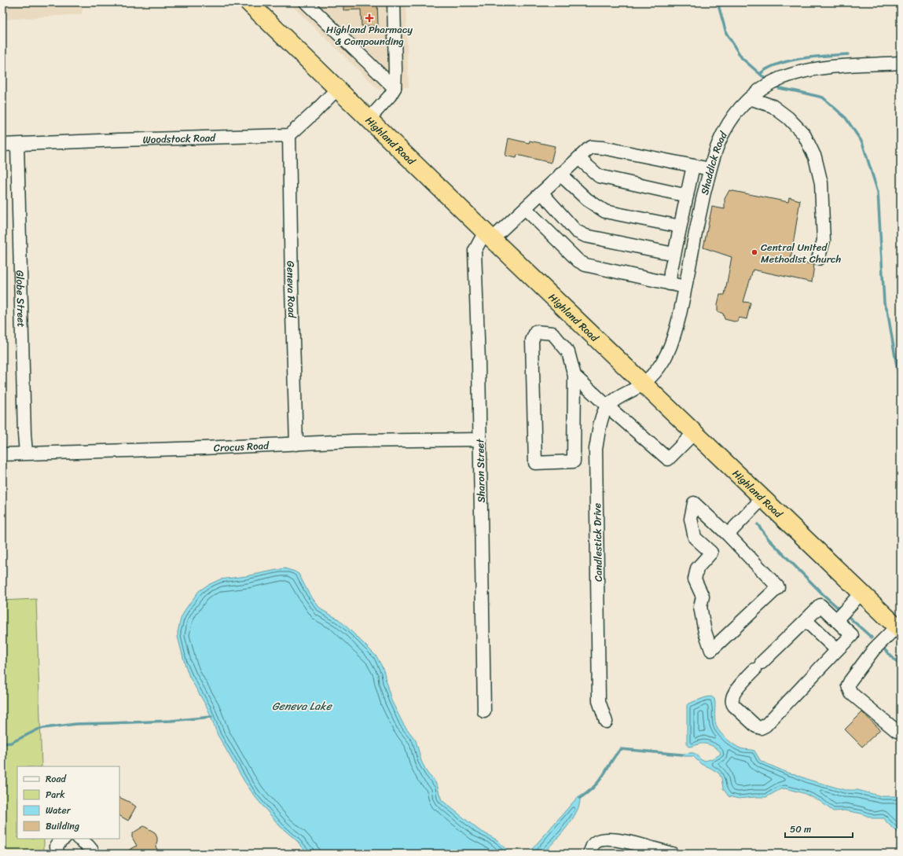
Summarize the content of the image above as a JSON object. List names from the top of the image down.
{
  "streets": {
    "highway": ["Highland Road"],
    "street": [
      "Woodstock Road",
      "Shaddick Road",
      "Geneva Road",
      "Globe Street",
      "Crocus Road",
      "Sharon Street",
      "Candlestick Drive"
    ]
  },
  "crossings": [
    ["Woodstock Road", "Geneva Road"],
    ["Woodstock Road", "Globe Street"],
    ["Highland Road", "Shaddick Road"],
    ["Highland Road", "Sharon Street"],
    ["Highland Road", "Candlestick Drive"],
    ["Shaddick Road", "Candlestick Drive"],
    ["Geneva Road", "Crocus Road"],
    ["Globe Street", "Crocus Road"],
    ["Crocus Road", "Sharon Street"]
  ],
  "water": ["Geneva Lake"],
  "places": {
    "health": ["Highland Pharmacy & Compounding"],
    "other": ["Central United Methodist Church"]
  },
  "legend": [
    "Road",
    "Park",
    "Water",
    "Building"
  ],
  "scale_bar": "50 m"
}
